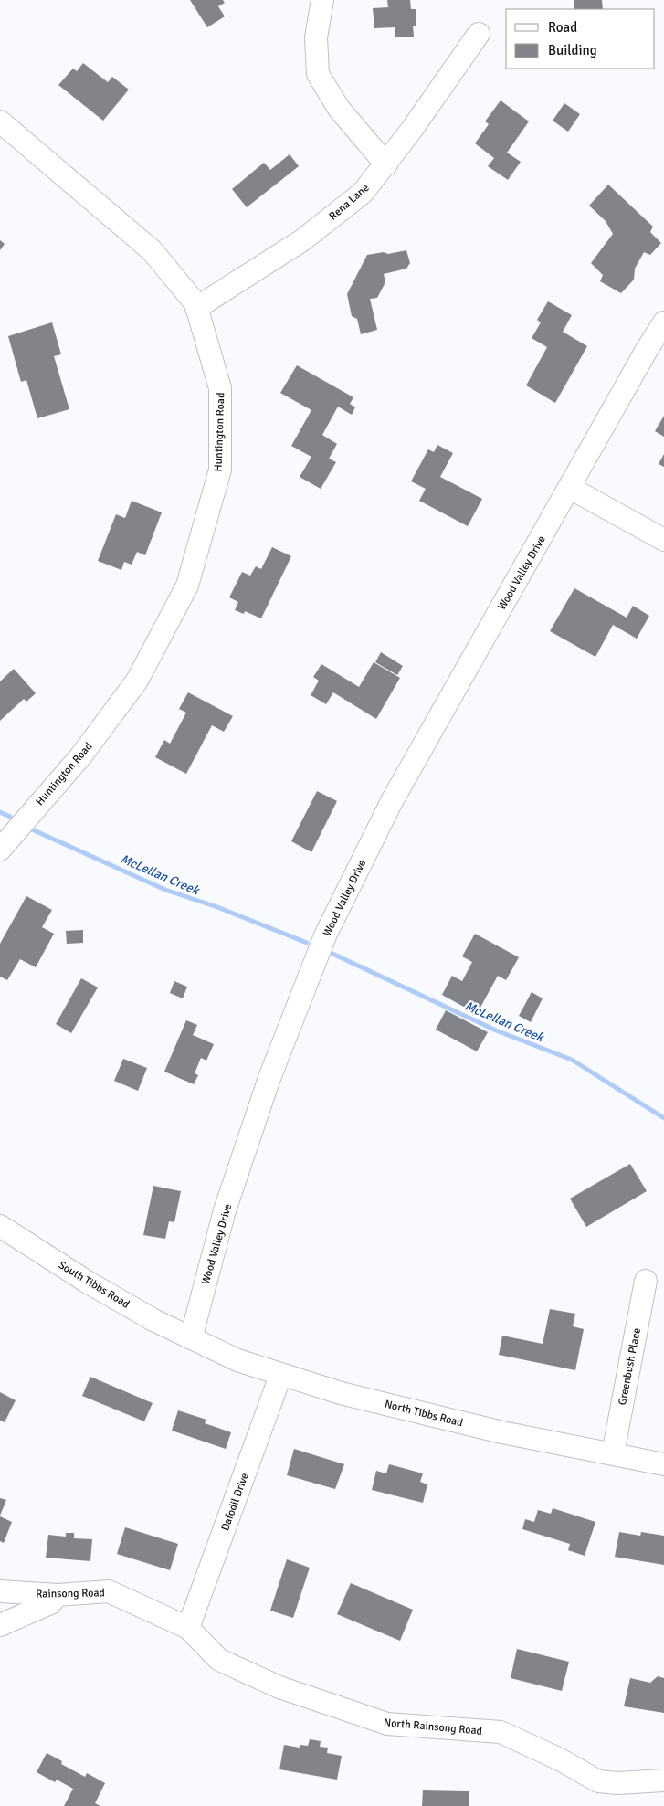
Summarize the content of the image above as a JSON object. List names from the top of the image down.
{
  "streets": {
    "street": [
      "Rena Lane",
      "Huntington Road",
      "Wood Valley Drive",
      "South Tibbs Road",
      "Greenbush Place",
      "North Tibbs Road",
      "Dafodil Drive",
      "Rainsong Road",
      "North Rainsong Road"
    ]
  },
  "crossings": [
    ["Rena Lane", "Huntington Road"],
    ["Wood Valley Drive", "South Tibbs Road"],
    ["Wood Valley Drive", "North Tibbs Road"],
    ["South Tibbs Road", "North Tibbs Road"],
    ["Greenbush Place", "North Tibbs Road"],
    ["North Tibbs Road", "Dafodil Drive"],
    ["Dafodil Drive", "Rainsong Road"],
    ["Dafodil Drive", "North Rainsong Road"],
    ["Rainsong Road", "North Rainsong Road"]
  ],
  "water": ["McLellan Creek"],
  "legend": ["Road", "Building"]
}
